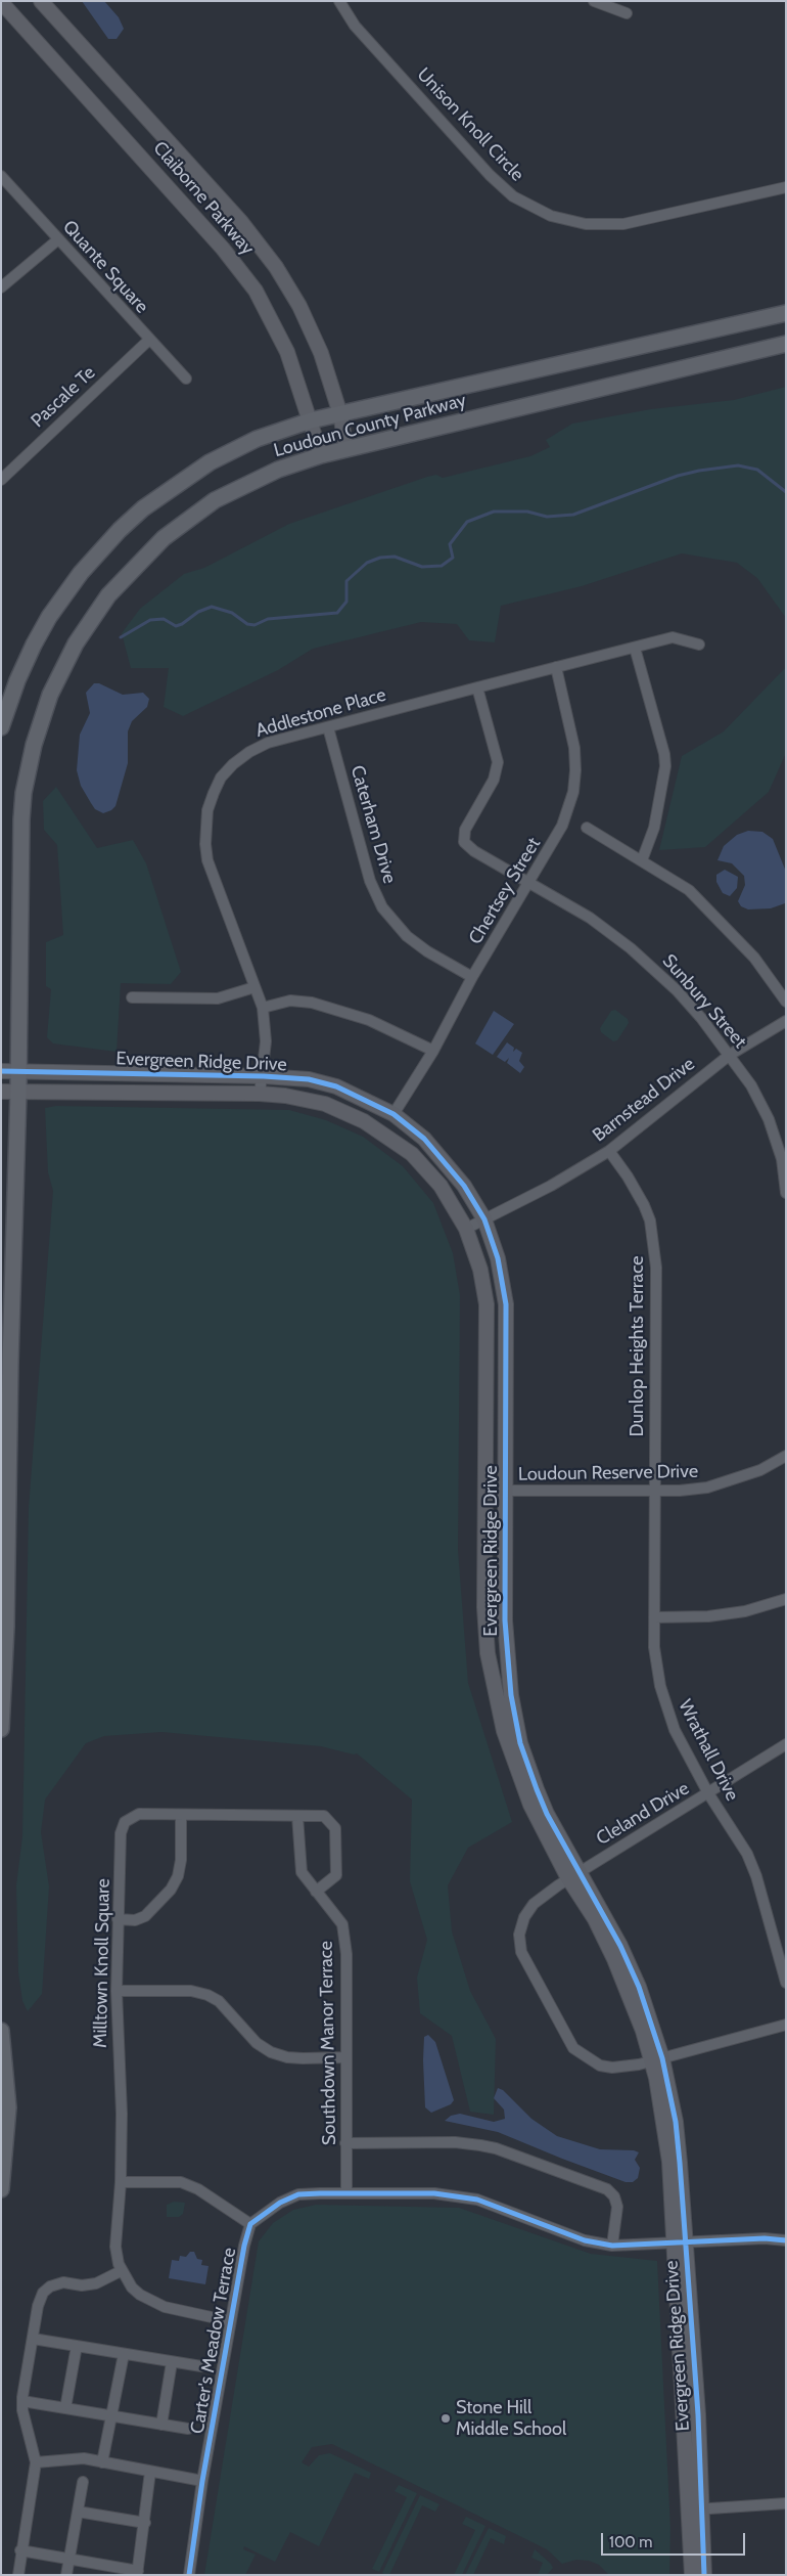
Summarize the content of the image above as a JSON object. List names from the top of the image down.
{
  "streets": {
    "main road": ["Loudoun County Parkway"],
    "street": [
      "Unison Knoll Circle",
      "Claiborne Parkway",
      "Quante Square",
      "Pascale Te",
      "Addlestone Place",
      "Caterham Drive",
      "Chertsey Street",
      "Sunbury Street",
      "Evergreen Ridge Drive",
      "Barnstead Drive",
      "Dunlop Heights Terrace",
      "Loudoun Reserve Drive",
      "Wrathall Drive",
      "Cleland Drive",
      "Milltown Knoll Square",
      "Southdown Manor Terrace",
      "Carter's Meadow Terrace"
    ]
  },
  "crossings": [
    ["Claiborne Parkway", "Loudoun County Parkway"],
    ["Quante Square", "Pascale Te"],
    ["Loudoun County Parkway", "Evergreen Ridge Drive"],
    ["Addlestone Place", "Caterham Drive"],
    ["Addlestone Place", "Chertsey Street"],
    ["Addlestone Place", "Sunbury Street"],
    ["Addlestone Place", "Evergreen Ridge Drive"],
    ["Caterham Drive", "Chertsey Street"],
    ["Chertsey Street", "Sunbury Street"],
    ["Chertsey Street", "Evergreen Ridge Drive"],
    ["Sunbury Street", "Barnstead Drive"],
    ["Evergreen Ridge Drive", "Barnstead Drive"],
    ["Evergreen Ridge Drive", "Loudoun Reserve Drive"],
    ["Evergreen Ridge Drive", "Cleland Drive"],
    ["Barnstead Drive", "Dunlop Heights Terrace"],
    ["Dunlop Heights Terrace", "Loudoun Reserve Drive"],
    ["Dunlop Heights Terrace", "Wrathall Drive"],
    ["Loudoun Reserve Drive", "Wrathall Drive"],
    ["Wrathall Drive", "Cleland Drive"],
    ["Milltown Knoll Square", "Southdown Manor Terrace"],
    ["Milltown Knoll Square", "Carter's Meadow Terrace"]
  ],
  "places": ["Stone Hill Middle School"],
  "scale_bar": "100 m"
}
